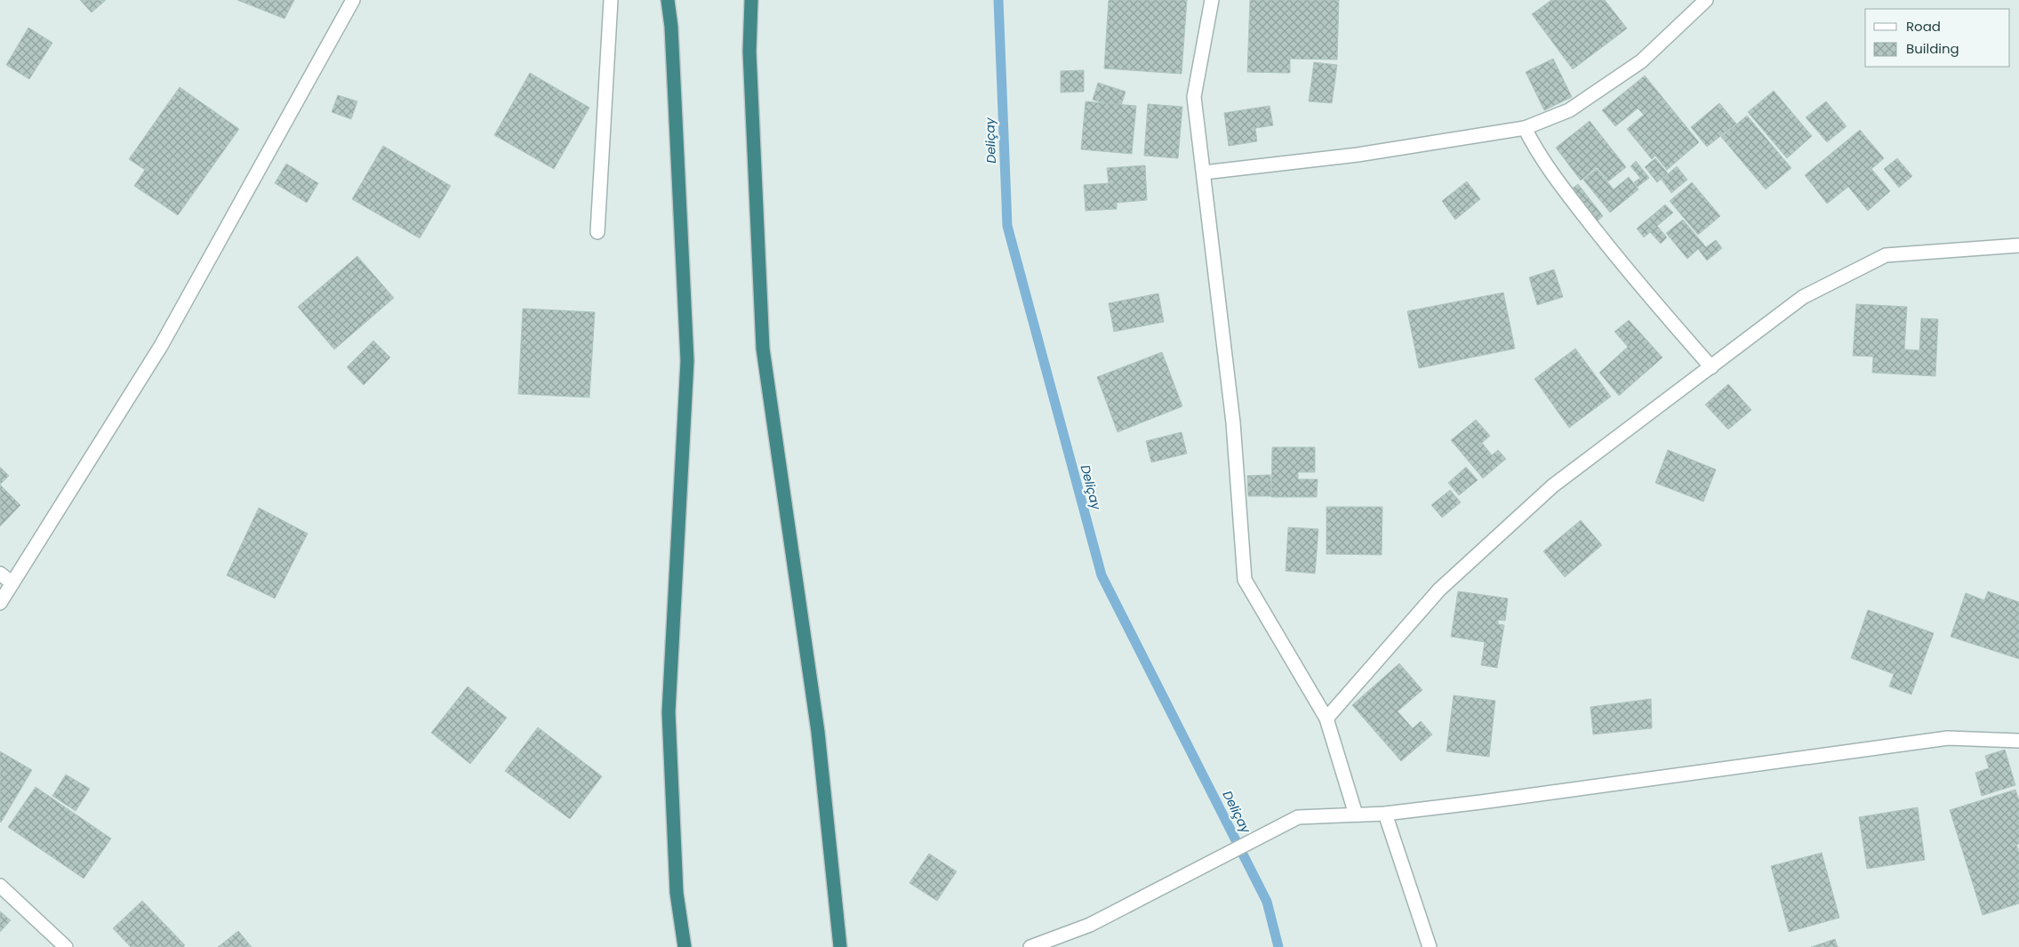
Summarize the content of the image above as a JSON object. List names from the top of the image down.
{
  "water": ["Deliçay"],
  "legend": ["Road", "Building"]
}
